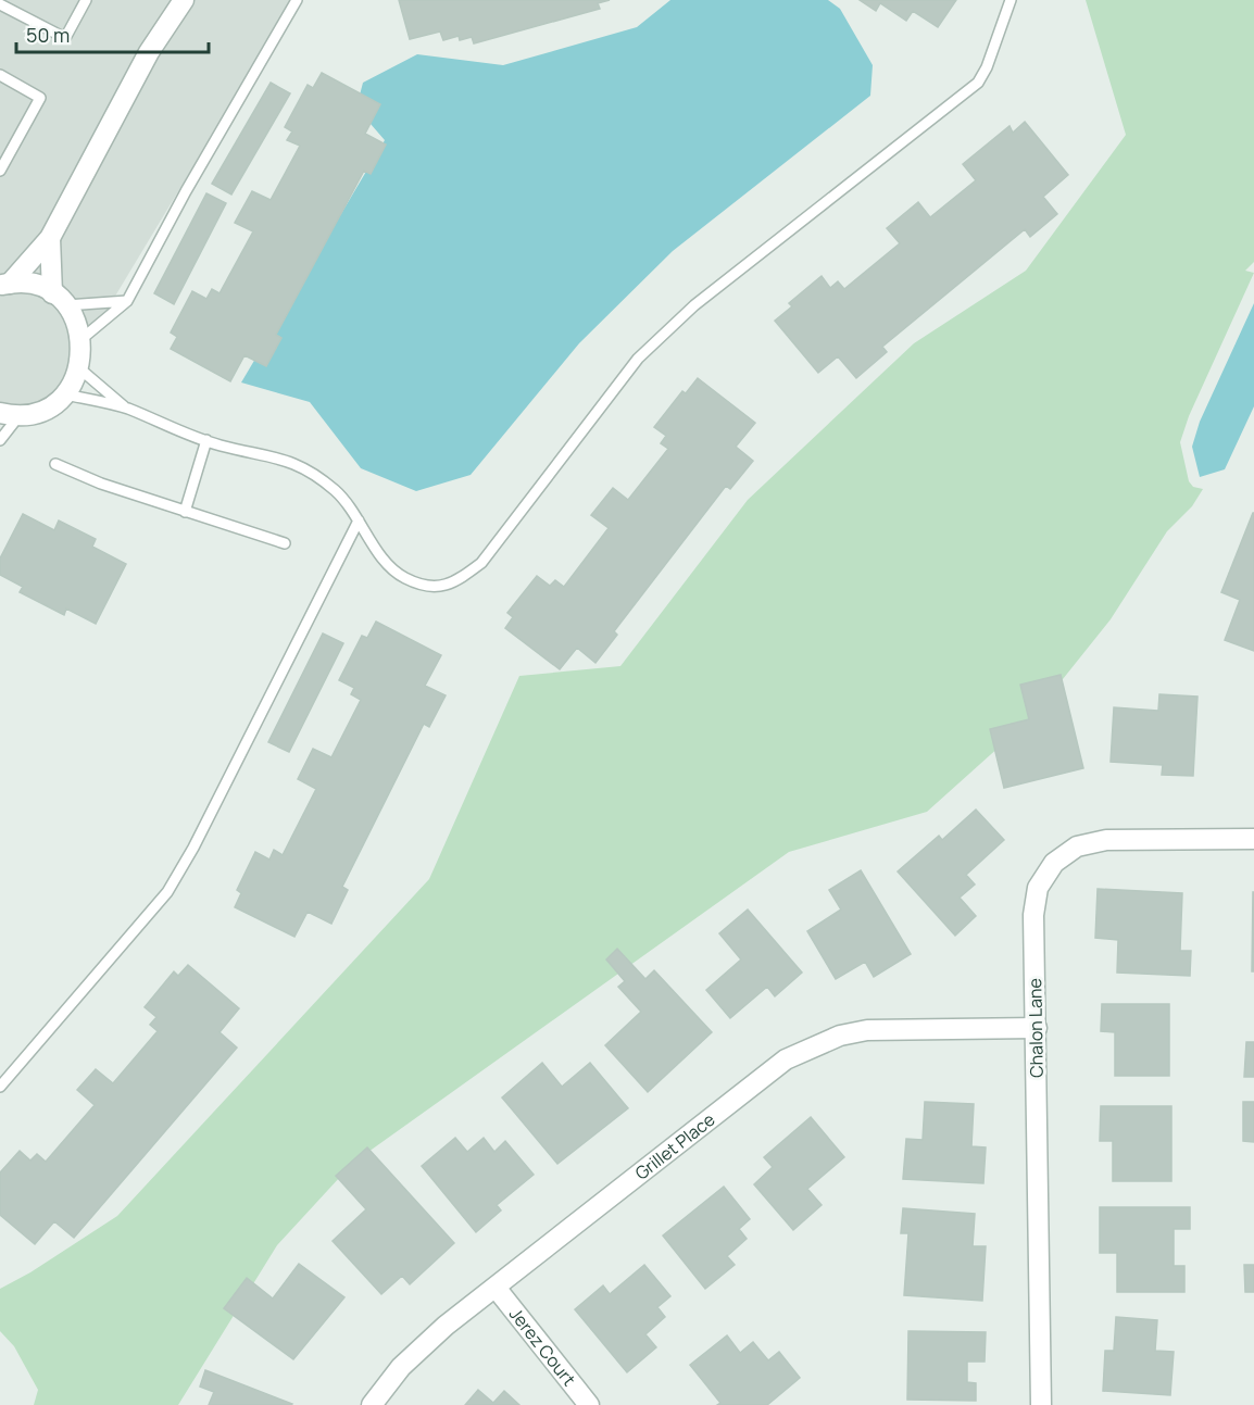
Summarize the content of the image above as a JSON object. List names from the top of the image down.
{
  "streets": {
    "street": ["Chalon Lane", "Grillet Place", "Jerez Court"]
  },
  "crossings": [
    ["Chalon Lane", "Grillet Place"],
    ["Grillet Place", "Jerez Court"]
  ],
  "scale_bar": "50 m"
}
